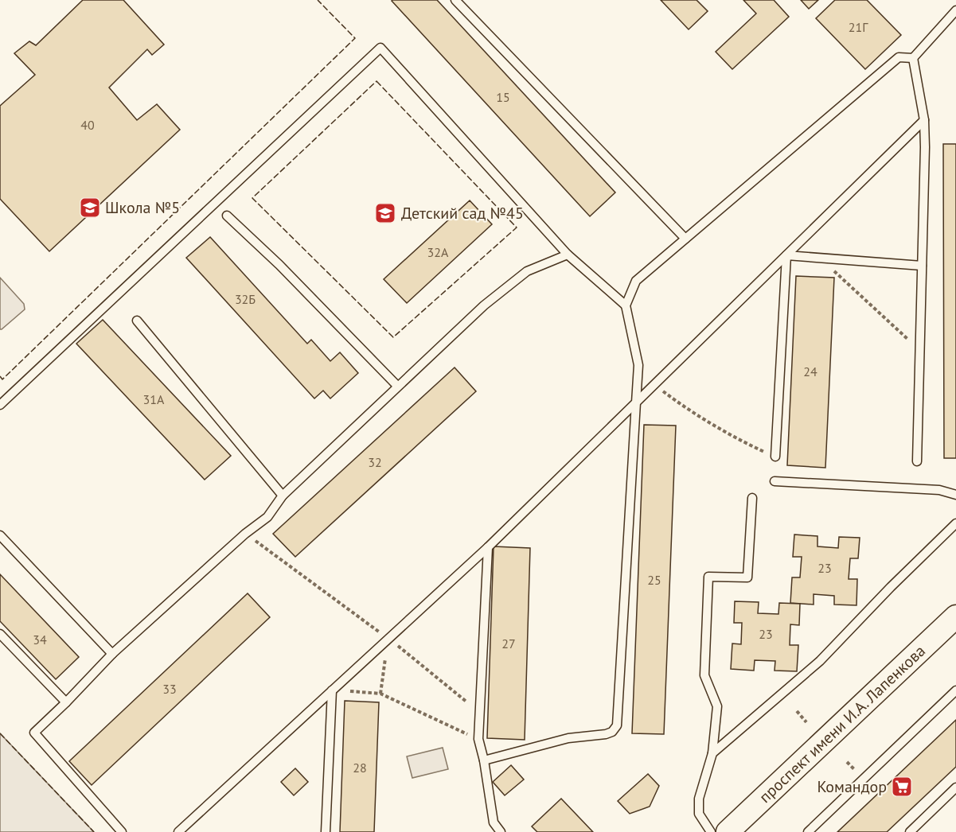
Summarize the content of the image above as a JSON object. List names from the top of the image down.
{
  "streets": {
    "main road": ["проспект имени И.А. Лапенкова"]
  },
  "places": {
    "school or university": ["Школа №5", "Детский сад №45"],
    "supermarket": ["Командор"]
  },
  "house_numbers": [
    "21Г",
    "15",
    "40",
    "32А",
    "32Б",
    "24",
    "31А",
    "32",
    "23",
    "25",
    "23",
    "34",
    "27",
    "33",
    "28"
  ]
}
